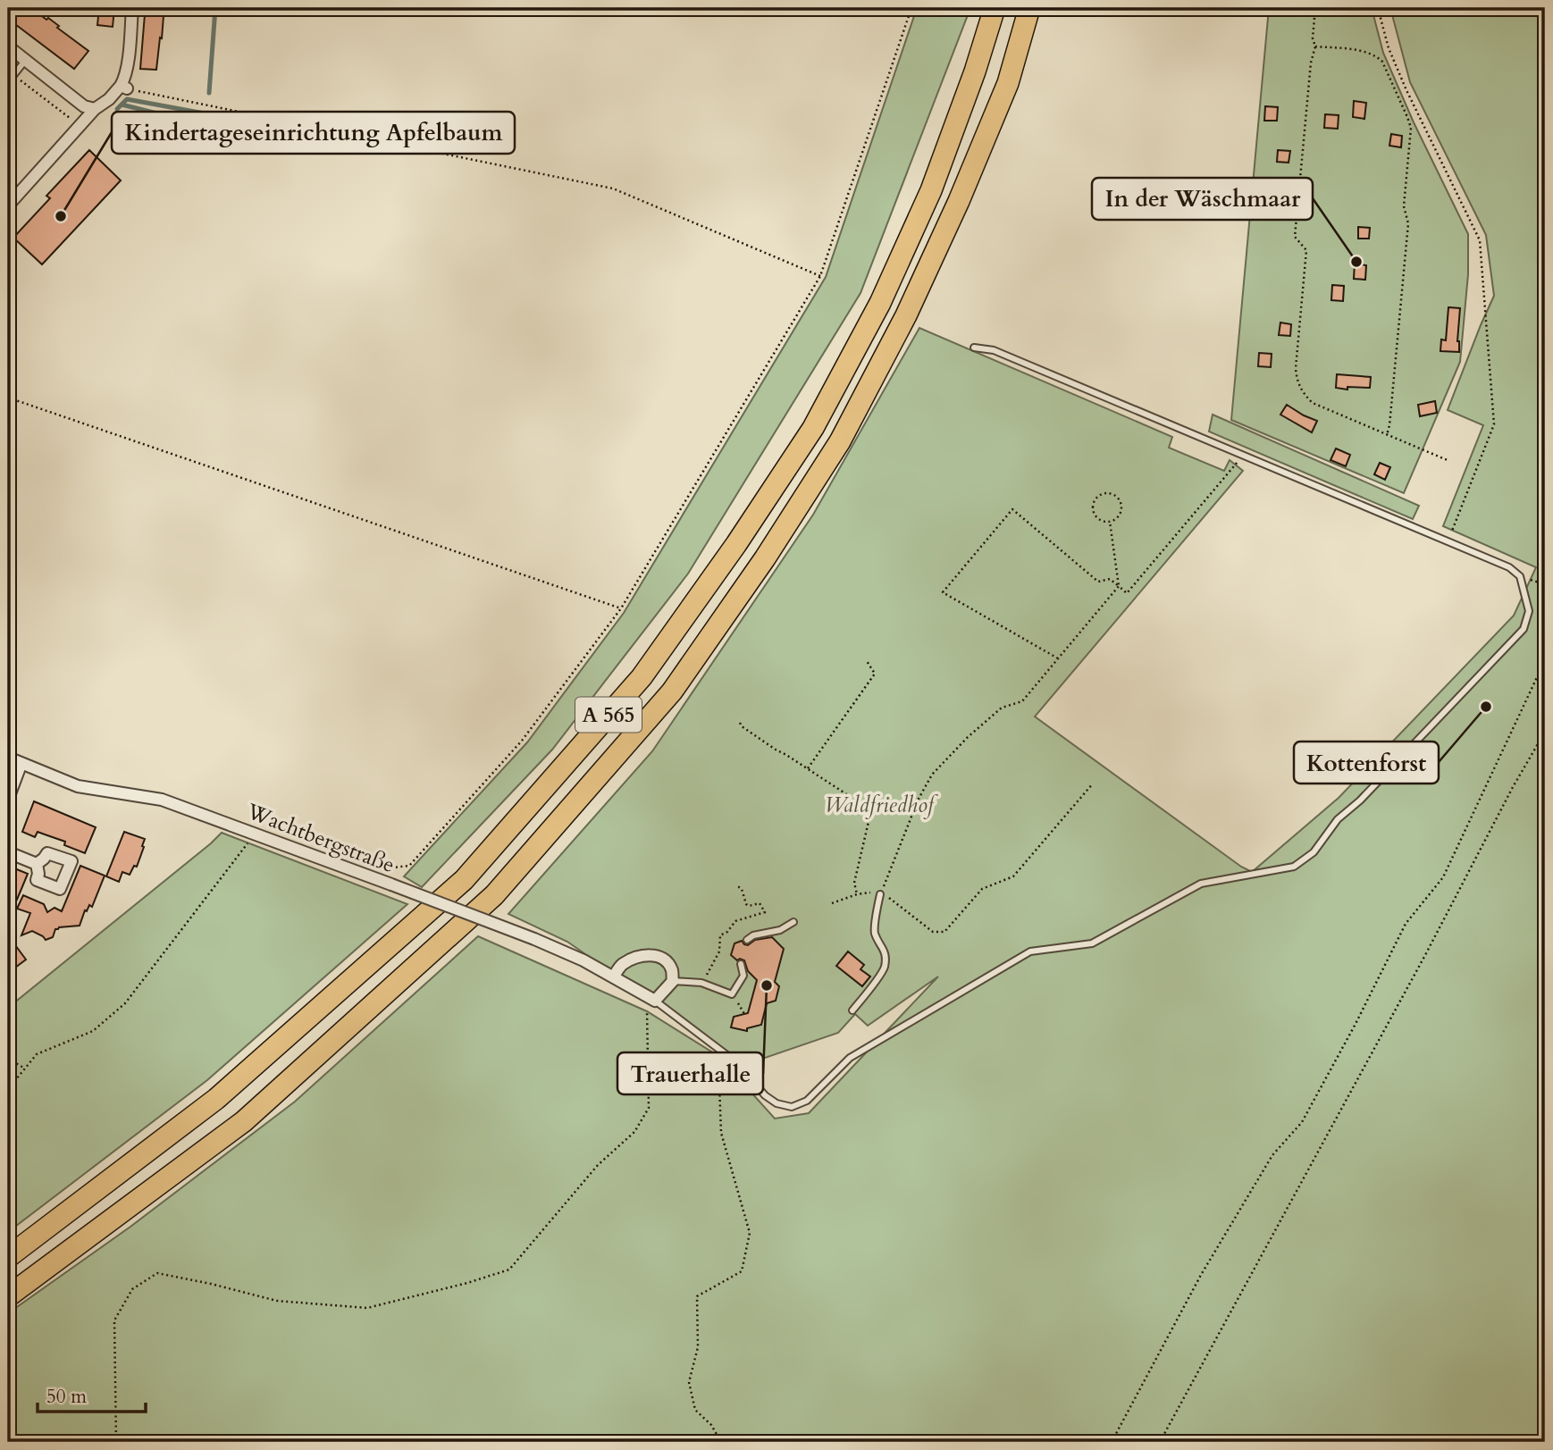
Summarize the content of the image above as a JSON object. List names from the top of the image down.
{
  "streets": {
    "highway": ["A 565"],
    "street": ["Wachtbergstraße"]
  },
  "parks": ["Waldfriedhof"],
  "places": [
    "Kindertageseinrichtung Apfelbaum",
    "In der Wäschmaar",
    "Kottenforst",
    "Trauerhalle"
  ],
  "scale_bar": "50 m"
}
